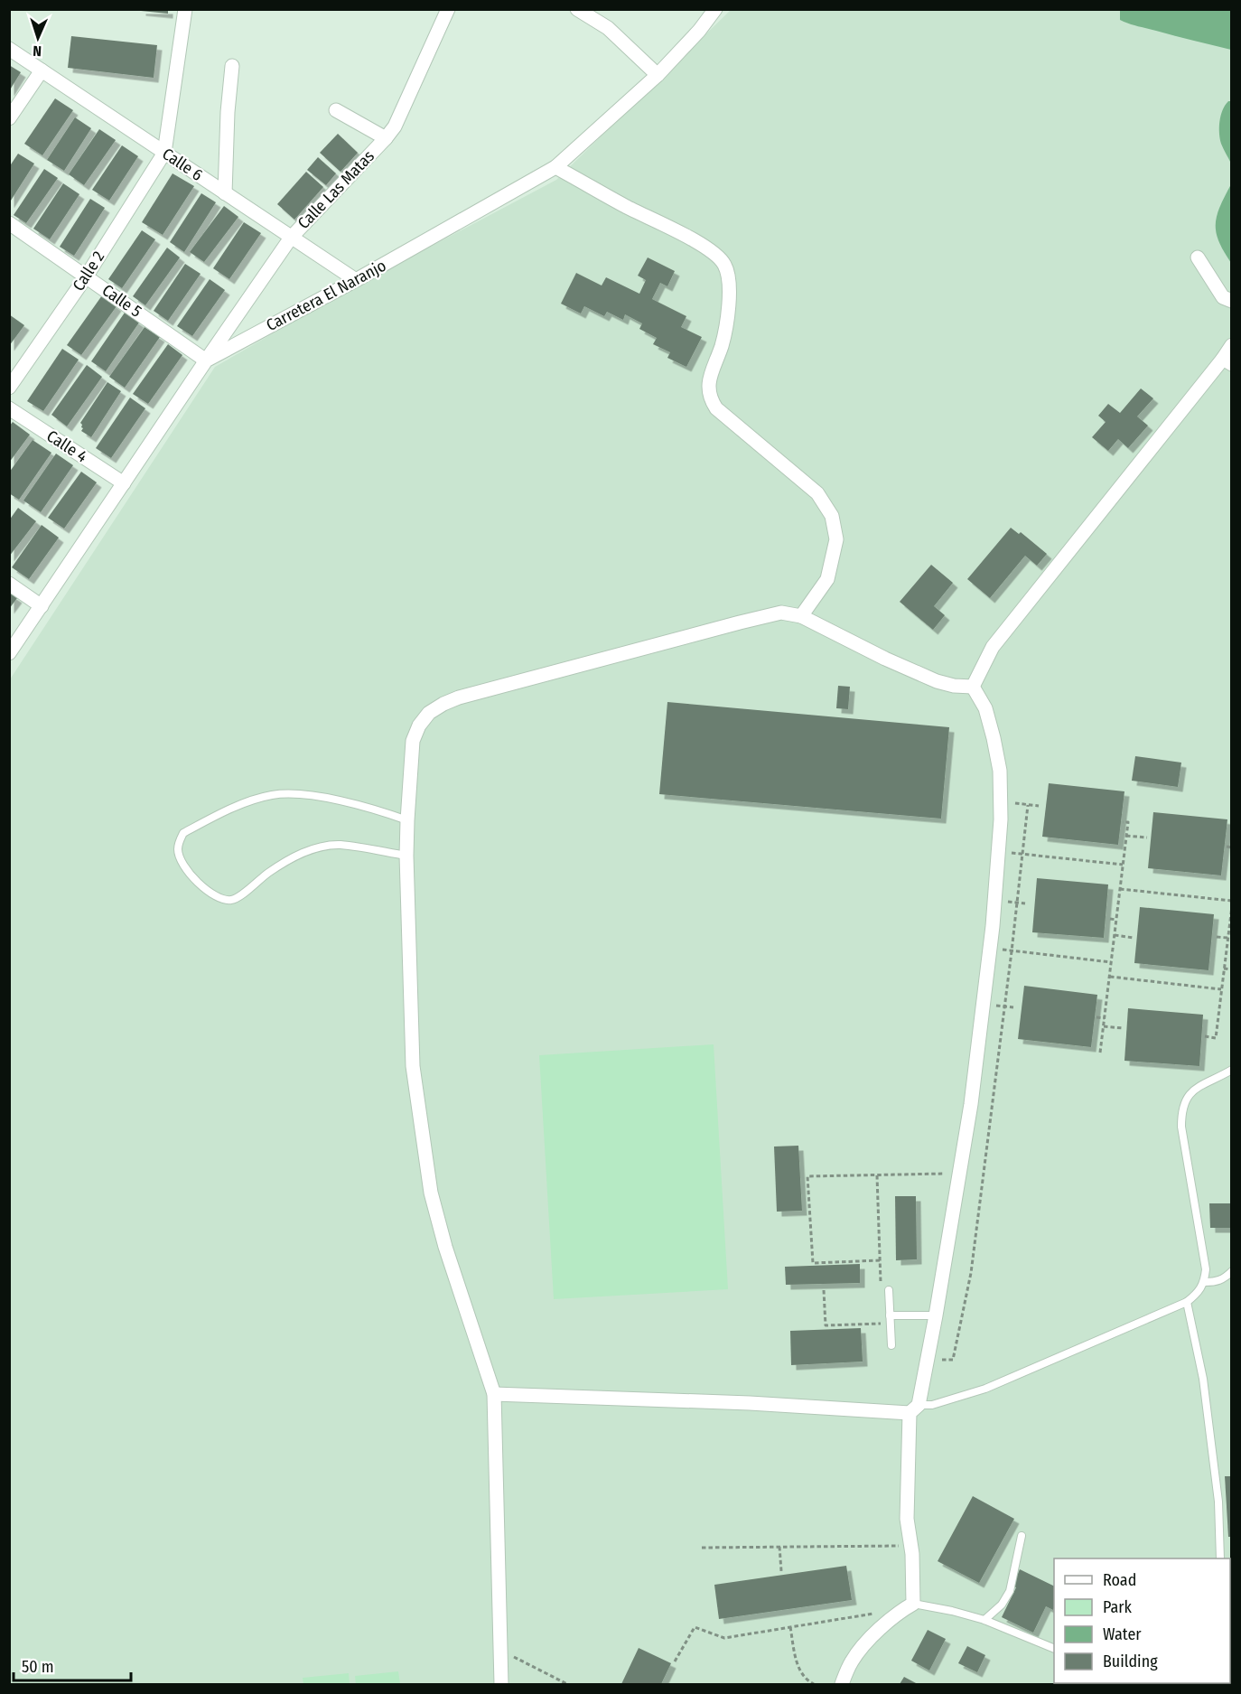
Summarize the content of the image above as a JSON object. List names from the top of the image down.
{
  "streets": {
    "street": [
      "Calle 6",
      "Calle Las Matas",
      "Calle 2",
      "Carretera El Naranjo",
      "Calle 5",
      "Calle 4"
    ]
  },
  "crossings": [
    ["Calle 6", "Calle Las Matas"],
    ["Calle 6", "Calle 2"],
    ["Calle 6", "Carretera El Naranjo"],
    ["Calle Las Matas", "Carretera El Naranjo"],
    ["Calle Las Matas", "Calle 5"],
    ["Calle 2", "Calle 5"],
    ["Carretera El Naranjo", "Calle 5"],
    ["Carretera El Naranjo", "Calle 4"]
  ],
  "legend": [
    "Road",
    "Park",
    "Water",
    "Building"
  ],
  "scale_bar": "50 m",
  "north": "bottom"
}
